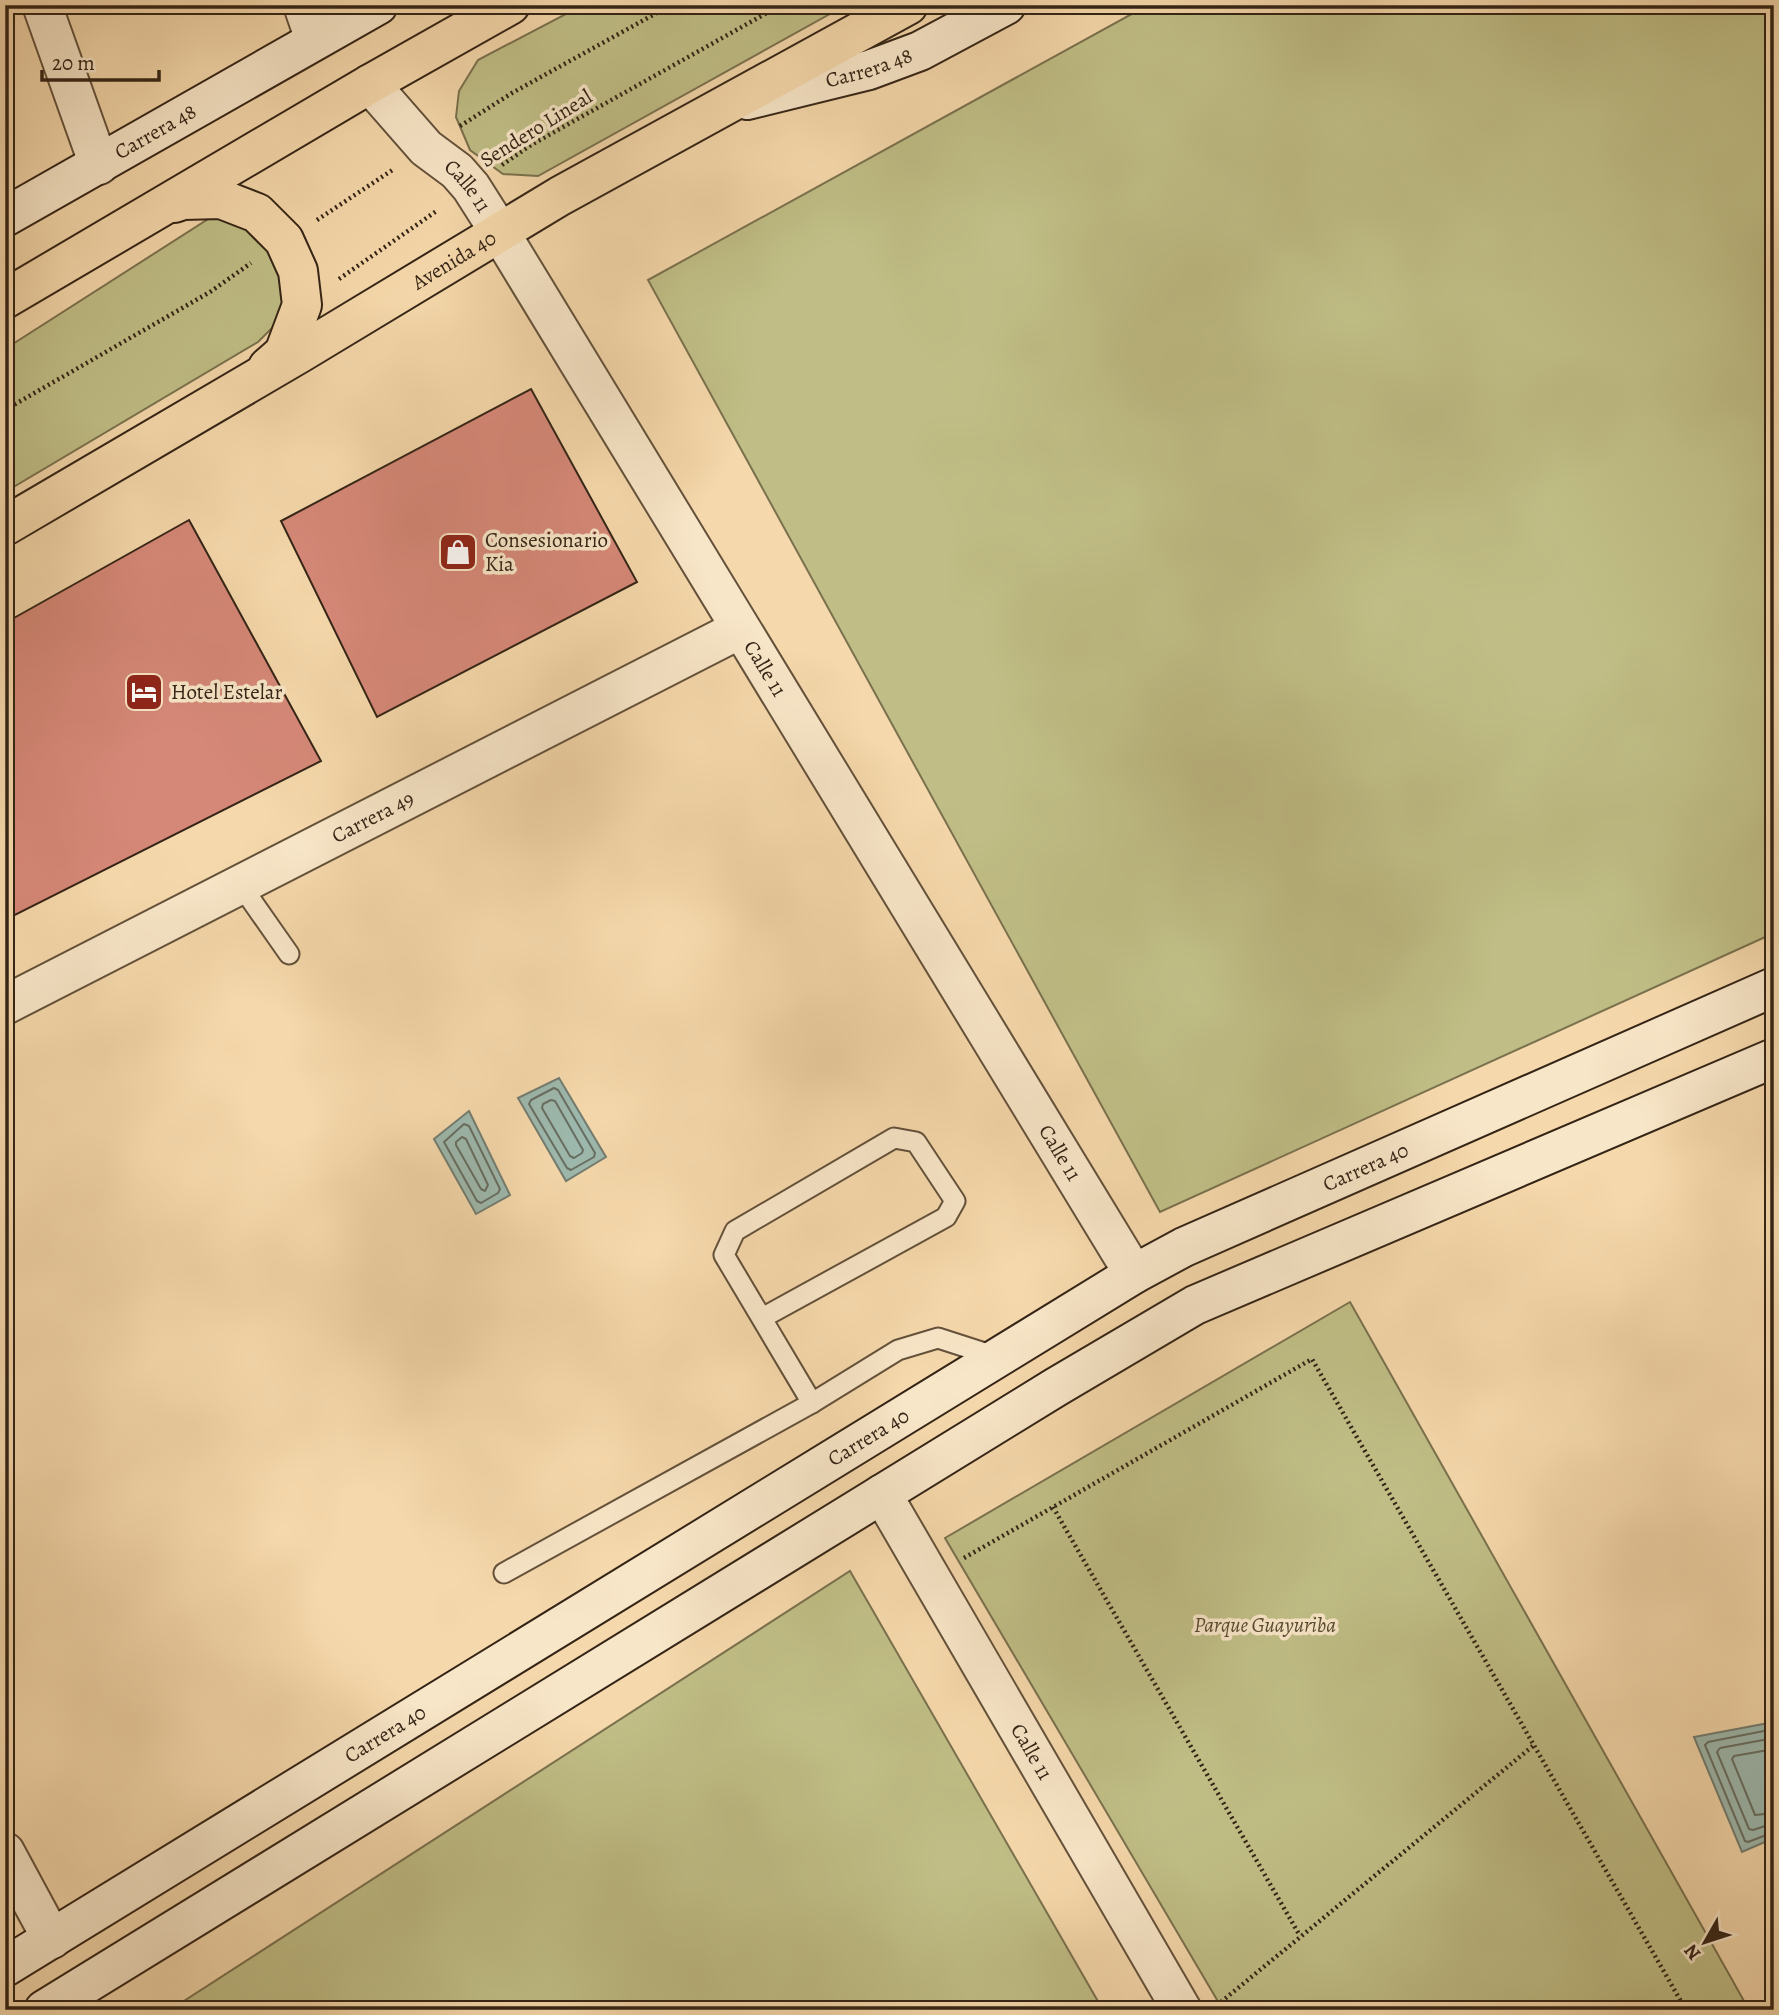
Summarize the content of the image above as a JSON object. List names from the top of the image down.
{
  "streets": {
    "highway": ["Avenida 40"],
    "street": [
      "Carrera 48",
      "Calle 11",
      "Carrera 49",
      "Carrera 40"
    ],
    "path": ["Sendero Lineal"]
  },
  "crossings": [
    ["Carrera 48", "Avenida 40"],
    ["Sendero Lineal", "Calle 11"],
    ["Calle 11", "Avenida 40"],
    ["Calle 11", "Carrera 49"],
    ["Calle 11", "Carrera 40"]
  ],
  "parks": ["Parque Guayuriba"],
  "places": {
    "shop": ["Consesionario Kia"],
    "hotel": ["Hotel Estelar"]
  },
  "scale_bar": "20 m",
  "north": "bottom left"
}
